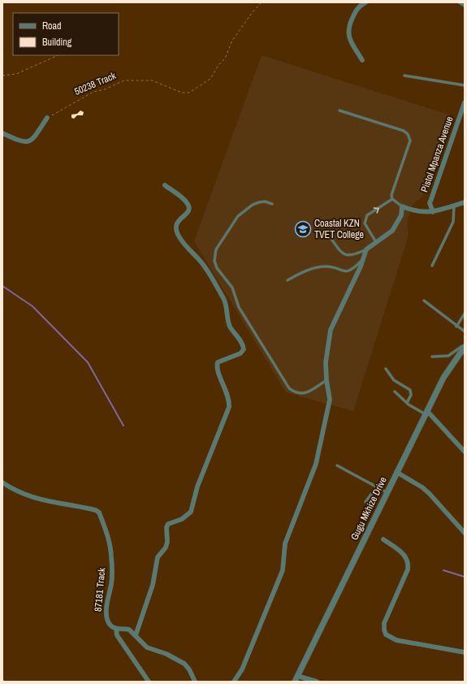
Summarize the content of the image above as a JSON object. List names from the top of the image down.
{
  "streets": {
    "street": ["Pistol Mpanza Avenue", "Gugu Mkhize Drive", "87181 Track"],
    "path": ["50238 Track"]
  },
  "places": {
    "school or university": ["Coastal KZN TVET College"]
  },
  "legend": ["Road", "Building"]
}
